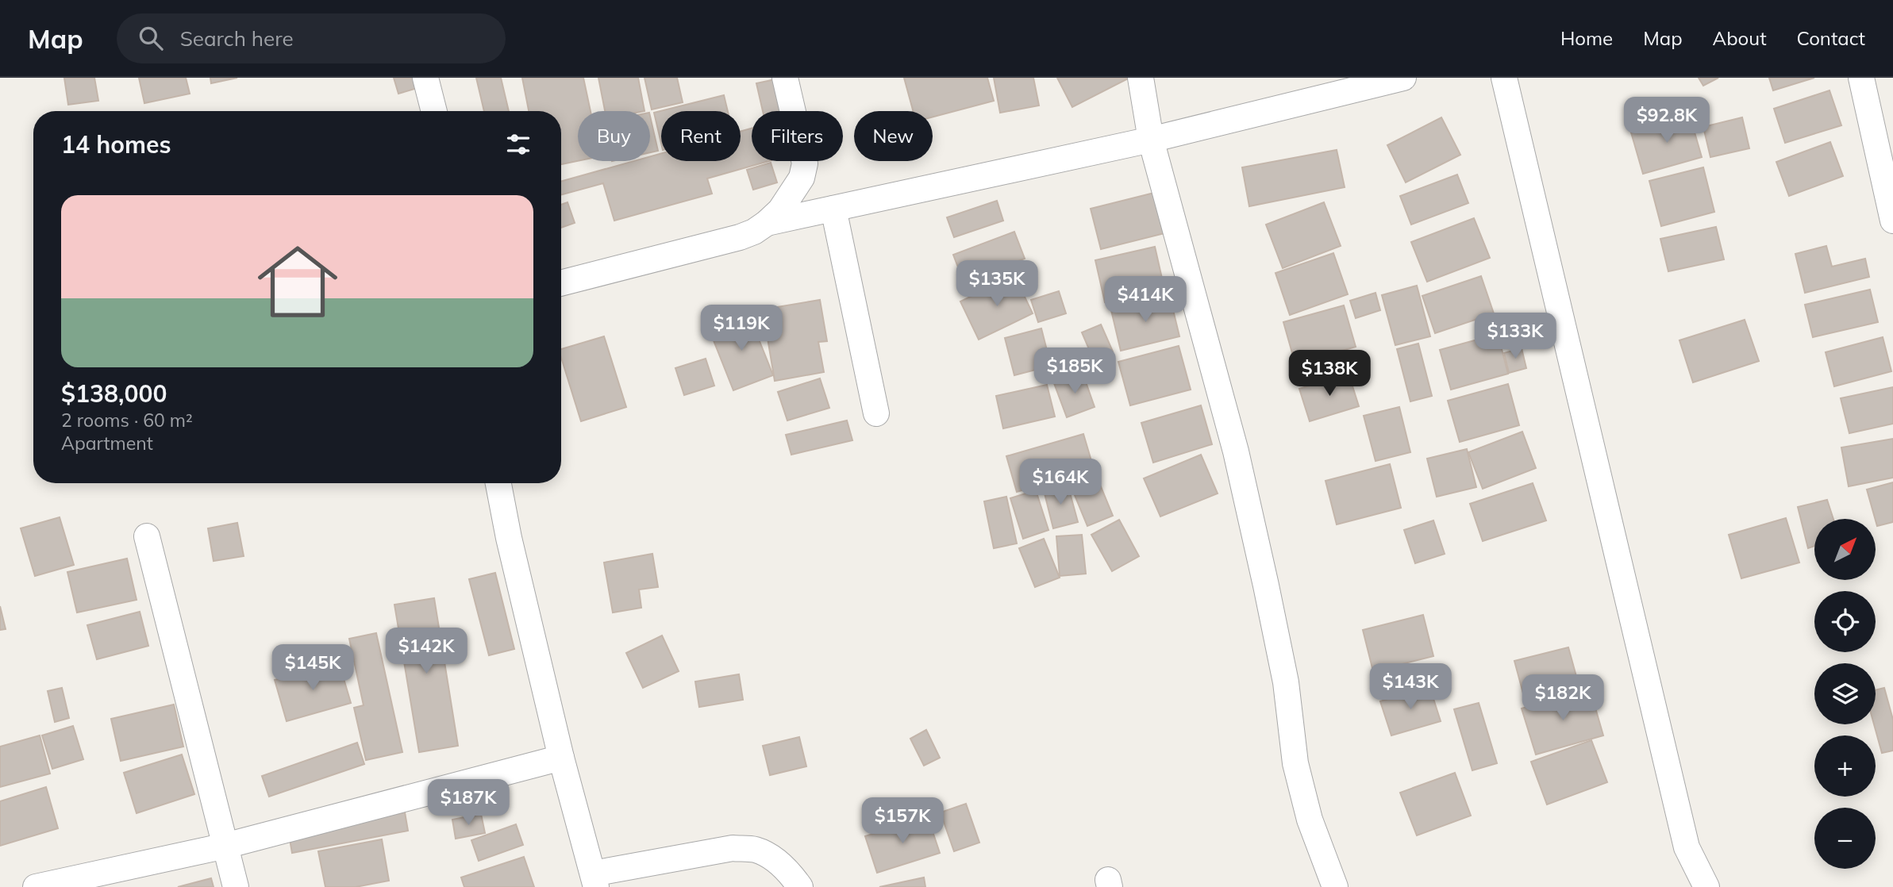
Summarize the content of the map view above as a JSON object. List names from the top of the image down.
{
  "north": "top right",
  "page": {
    "header": "Map",
    "search": "Search here",
    "nav": [
      "Home",
      "Map",
      "About",
      "Contact"
    ],
    "price": [
      "$92.8K",
      "$135K",
      "$414K",
      "$119K",
      "$133K",
      "$185K",
      "$138K",
      "$164K",
      "$142K",
      "$145K",
      "$143K",
      "$182K",
      "$187K",
      "$157K"
    ],
    "chip": [
      "Buy",
      "Rent",
      "Filters",
      "New"
    ],
    "heading": "14 homes",
    "list": [
      {
        "name": "$138,000",
        "note": "2 rooms · 60 m² · Apartment"
      }
    ],
    "map_buttons": ["+", "−"]
  }
}
